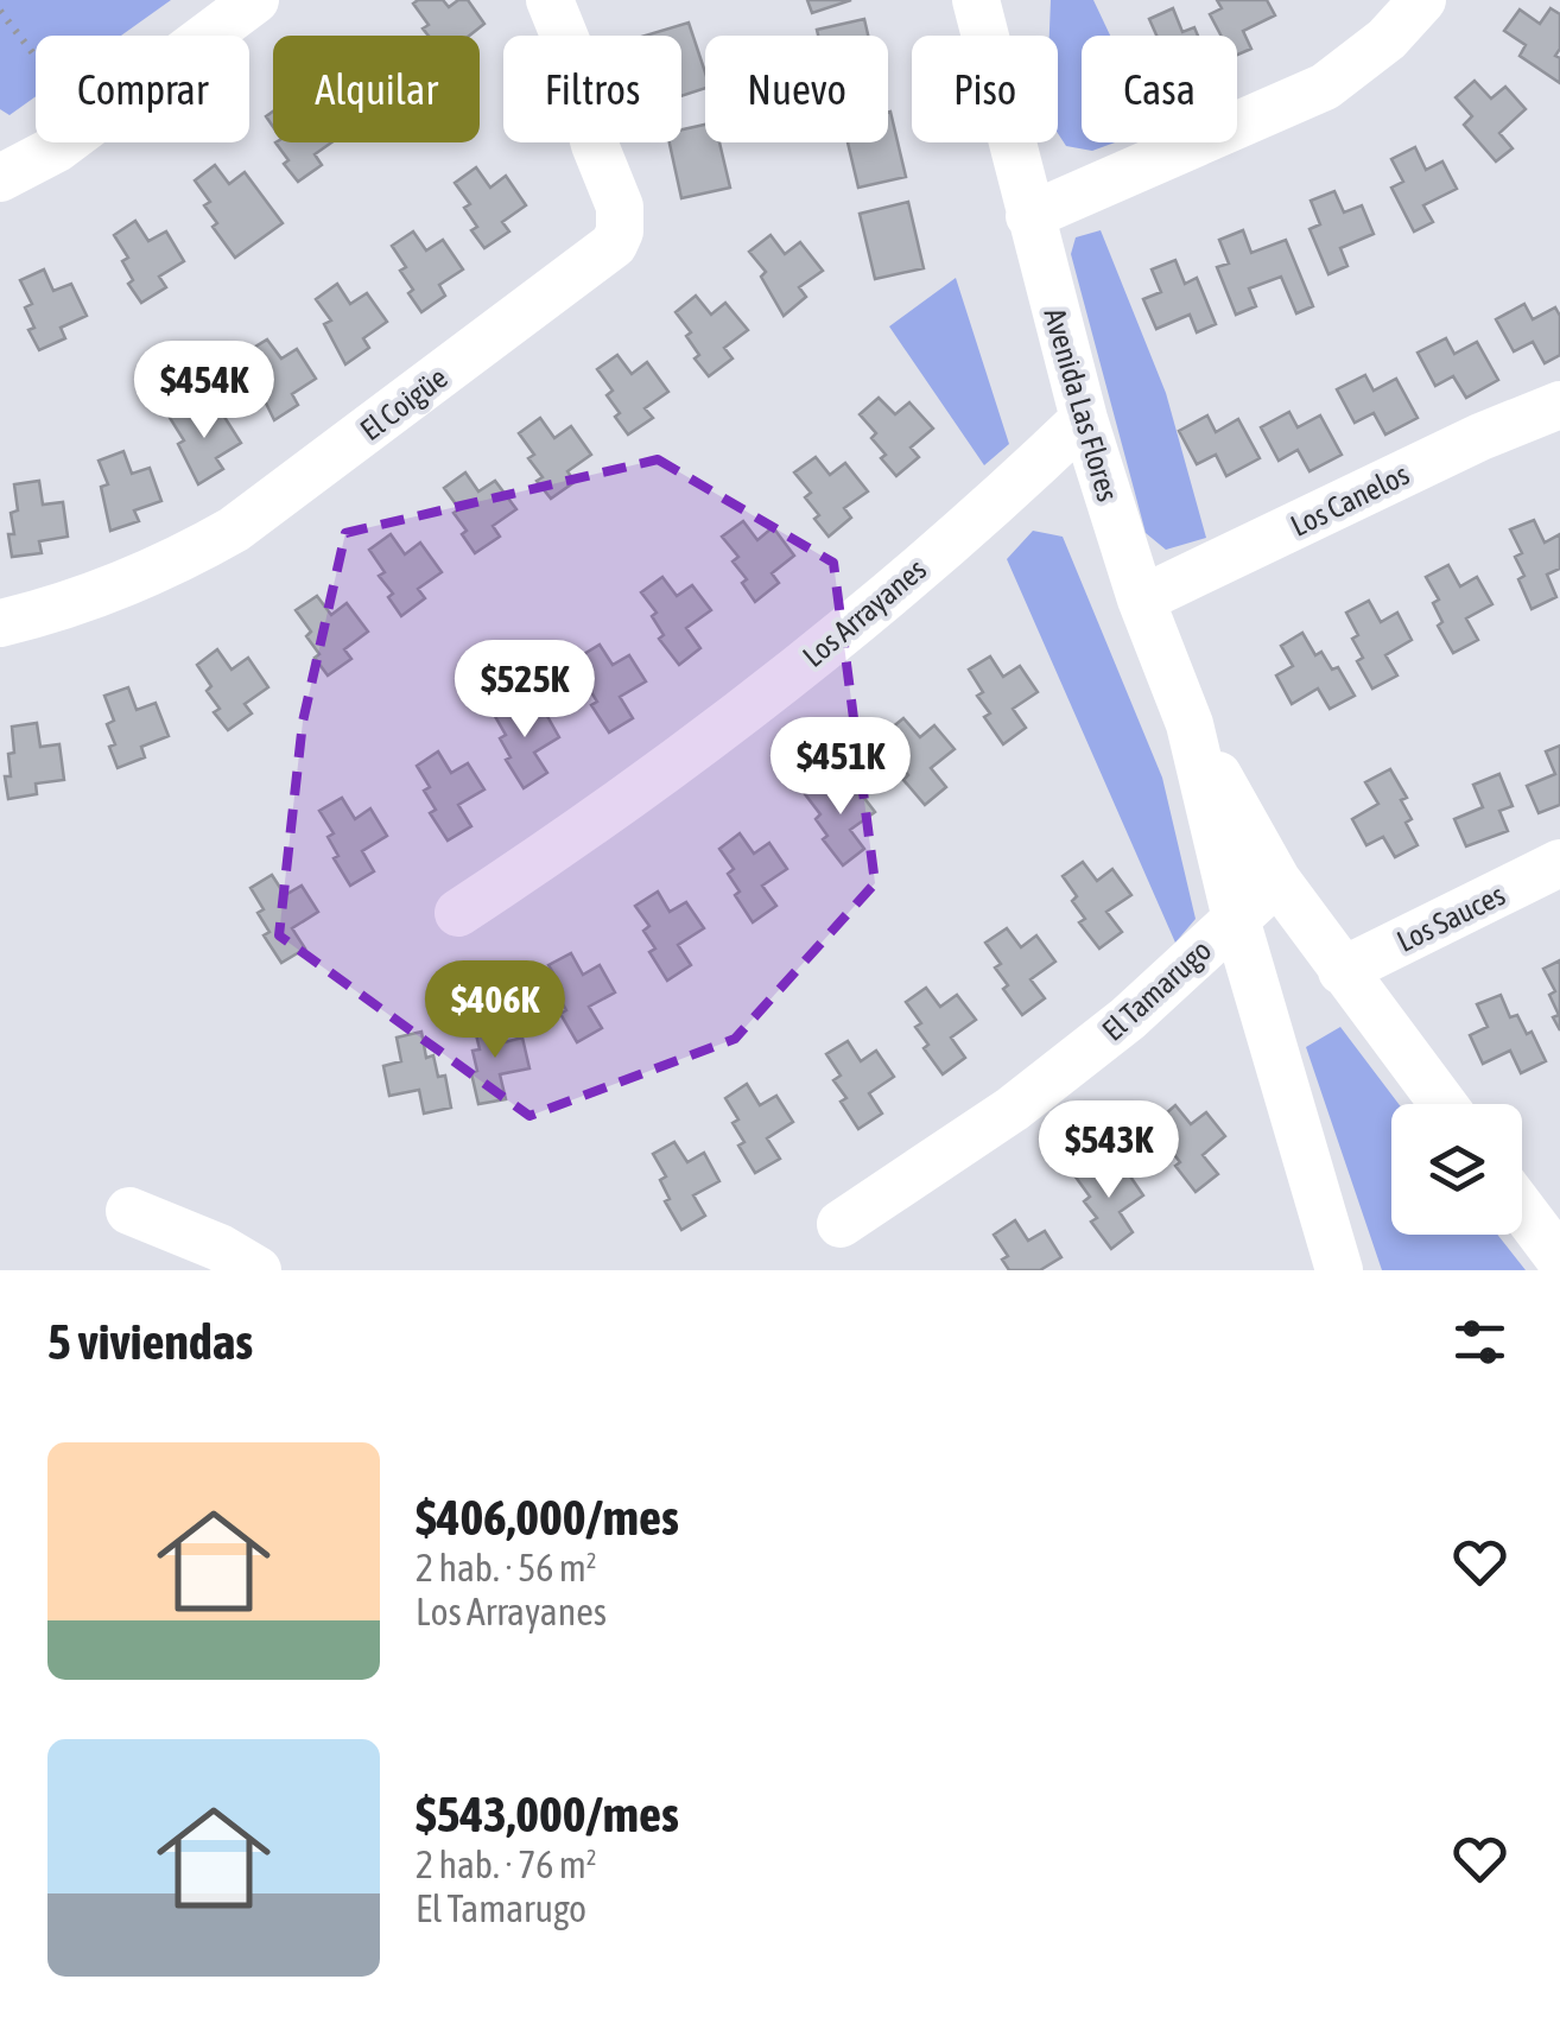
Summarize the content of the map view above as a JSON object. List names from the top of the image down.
{
  "streets": {
    "street": [
      "El Coigüe",
      "Avenida Las Flores",
      "Los Canelos",
      "Los Arrayanes",
      "Los Sauces",
      "El Tamarugo"
    ]
  },
  "crossings": [
    ["Avenida Las Flores", "Los Canelos"],
    ["Avenida Las Flores", "Los Arrayanes"],
    ["Avenida Las Flores", "Los Sauces"],
    ["Avenida Las Flores", "El Tamarugo"]
  ],
  "page": {
    "chip": [
      "Comprar",
      "Alquilar",
      "Filtros",
      "Nuevo",
      "Piso",
      "Casa"
    ],
    "price": [
      "$454K",
      "$525K",
      "$451K",
      "$406K",
      "$543K"
    ],
    "heading": "5 viviendas",
    "list": [
      {
        "name": "$406,000/mes",
        "note": "2 hab. · 56 m² · Los Arrayanes"
      },
      {
        "name": "$543,000/mes",
        "note": "2 hab. · 76 m² · El Tamarugo"
      }
    ]
  }
}
